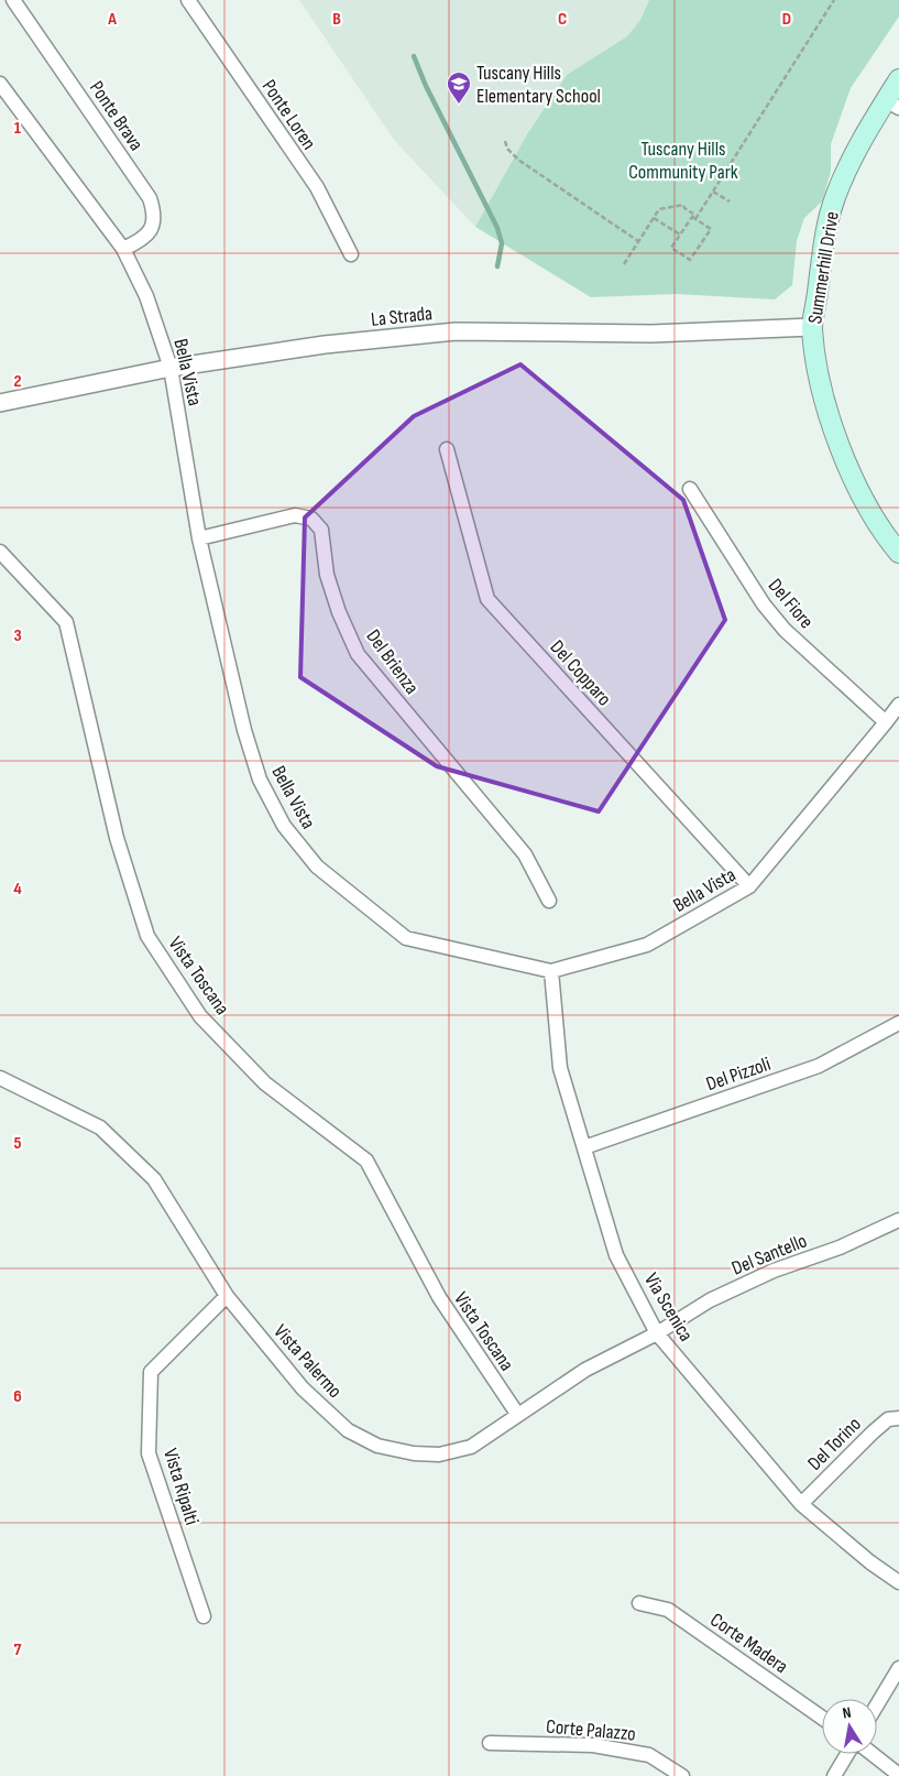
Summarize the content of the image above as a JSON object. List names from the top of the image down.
{
  "streets": {
    "main road": ["Summerhill Drive"],
    "street": [
      "Ponte Loren",
      "Ponte Brava",
      "La Strada",
      "Bella Vista",
      "Del Fiore",
      "Del Brienza",
      "Del Copparo",
      "Vista Toscana",
      "Del Pizzoli",
      "Del Santello",
      "Via Scenica",
      "Vista Palermo",
      "Del Torino",
      "Vista Ripalti",
      "Corte Madera",
      "Corte Palazzo"
    ]
  },
  "crossings": [
    ["Ponte Brava", "Bella Vista"],
    ["Summerhill Drive", "La Strada"],
    ["La Strada", "Bella Vista"],
    ["Bella Vista", "Del Fiore"],
    ["Bella Vista", "Del Brienza"],
    ["Bella Vista", "Del Copparo"],
    ["Bella Vista", "Via Scenica"],
    ["Vista Toscana", "Vista Palermo"],
    ["Del Pizzoli", "Via Scenica"],
    ["Del Santello", "Via Scenica"],
    ["Del Santello", "Vista Palermo"],
    ["Via Scenica", "Vista Palermo"],
    ["Via Scenica", "Del Torino"],
    ["Vista Palermo", "Vista Ripalti"]
  ],
  "parks": ["Tuscany Hills Community Park"],
  "places": {
    "school or university": ["Tuscany Hills Elementary School"]
  },
  "north": "top",
  "grid": {
    "columns": [
      "A",
      "B",
      "C",
      "D"
    ],
    "rows": [
      "1",
      "2",
      "3",
      "4",
      "5",
      "6",
      "7"
    ]
  }
}
